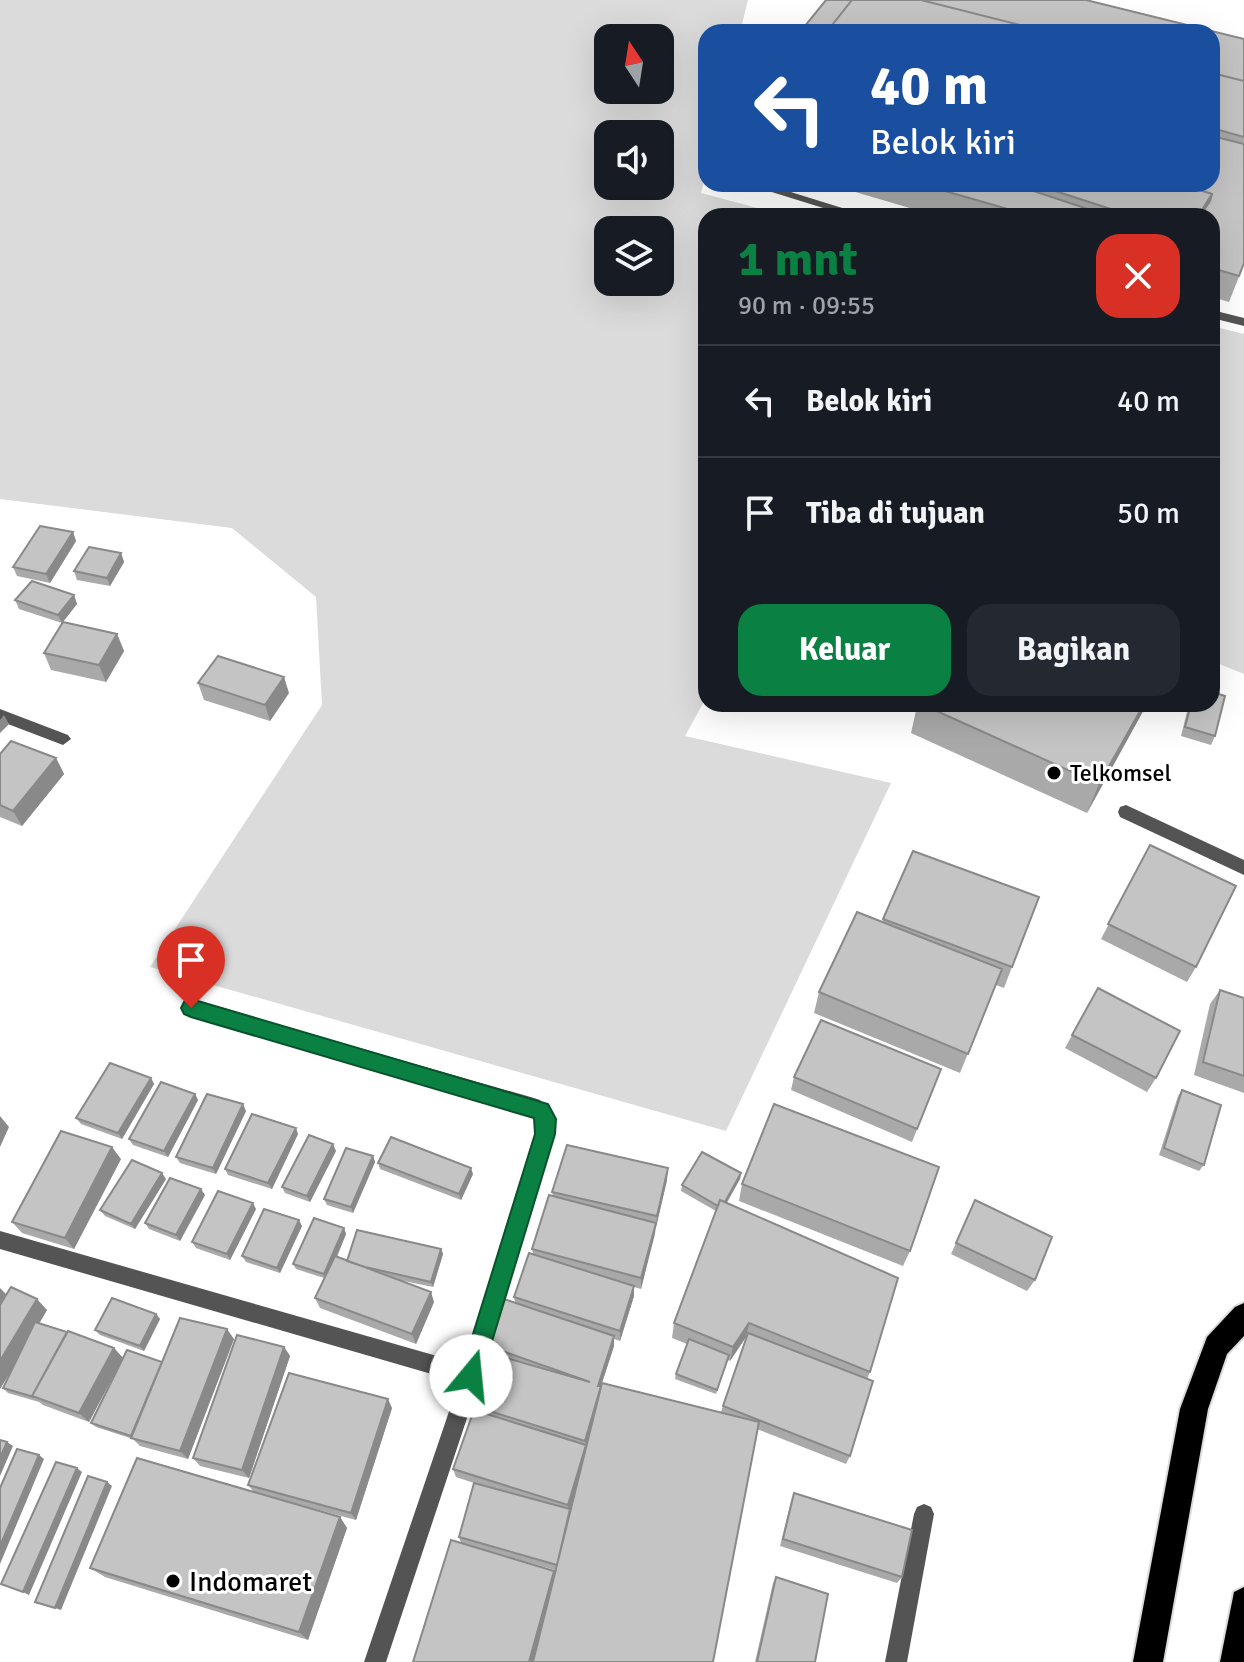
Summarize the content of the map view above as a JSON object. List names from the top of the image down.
{
  "places": ["Telkomsel", "Indomaret"],
  "north": "top",
  "page": {
    "turn": ["40 m", "Belok kiri"],
    "heading": ["1 mnt", "90 m · 09:55"],
    "list": [
      {
        "name": "Belok kiri",
        "value": "40 m"
      },
      {
        "name": "Tiba di tujuan",
        "value": "50 m"
      }
    ],
    "buttons": ["Keluar", "Bagikan"]
  }
}
